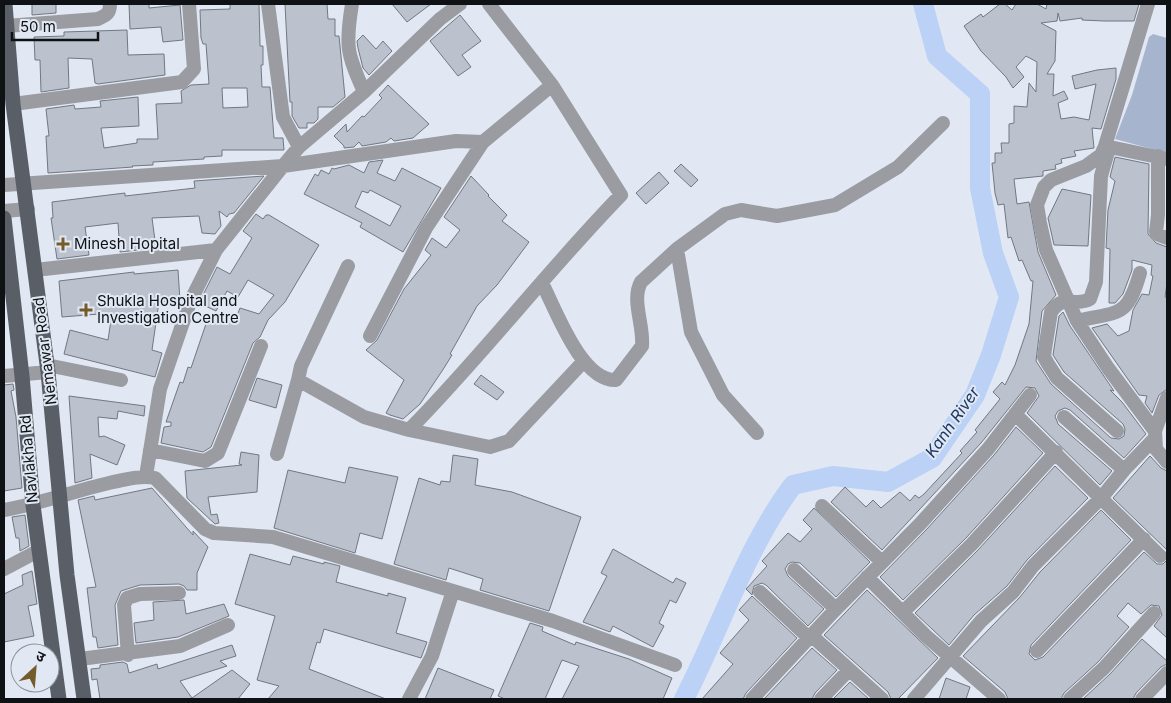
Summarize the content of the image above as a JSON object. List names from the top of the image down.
{
  "streets": {
    "main road": ["Nemawar Road", "Navlakha Rd"]
  },
  "water": ["Kanh River"],
  "places": {
    "health": ["Minesh Hopital", "Shukla Hospital and Investigation Centre"]
  },
  "scale_bar": "50 m",
  "north": "top right"
}
